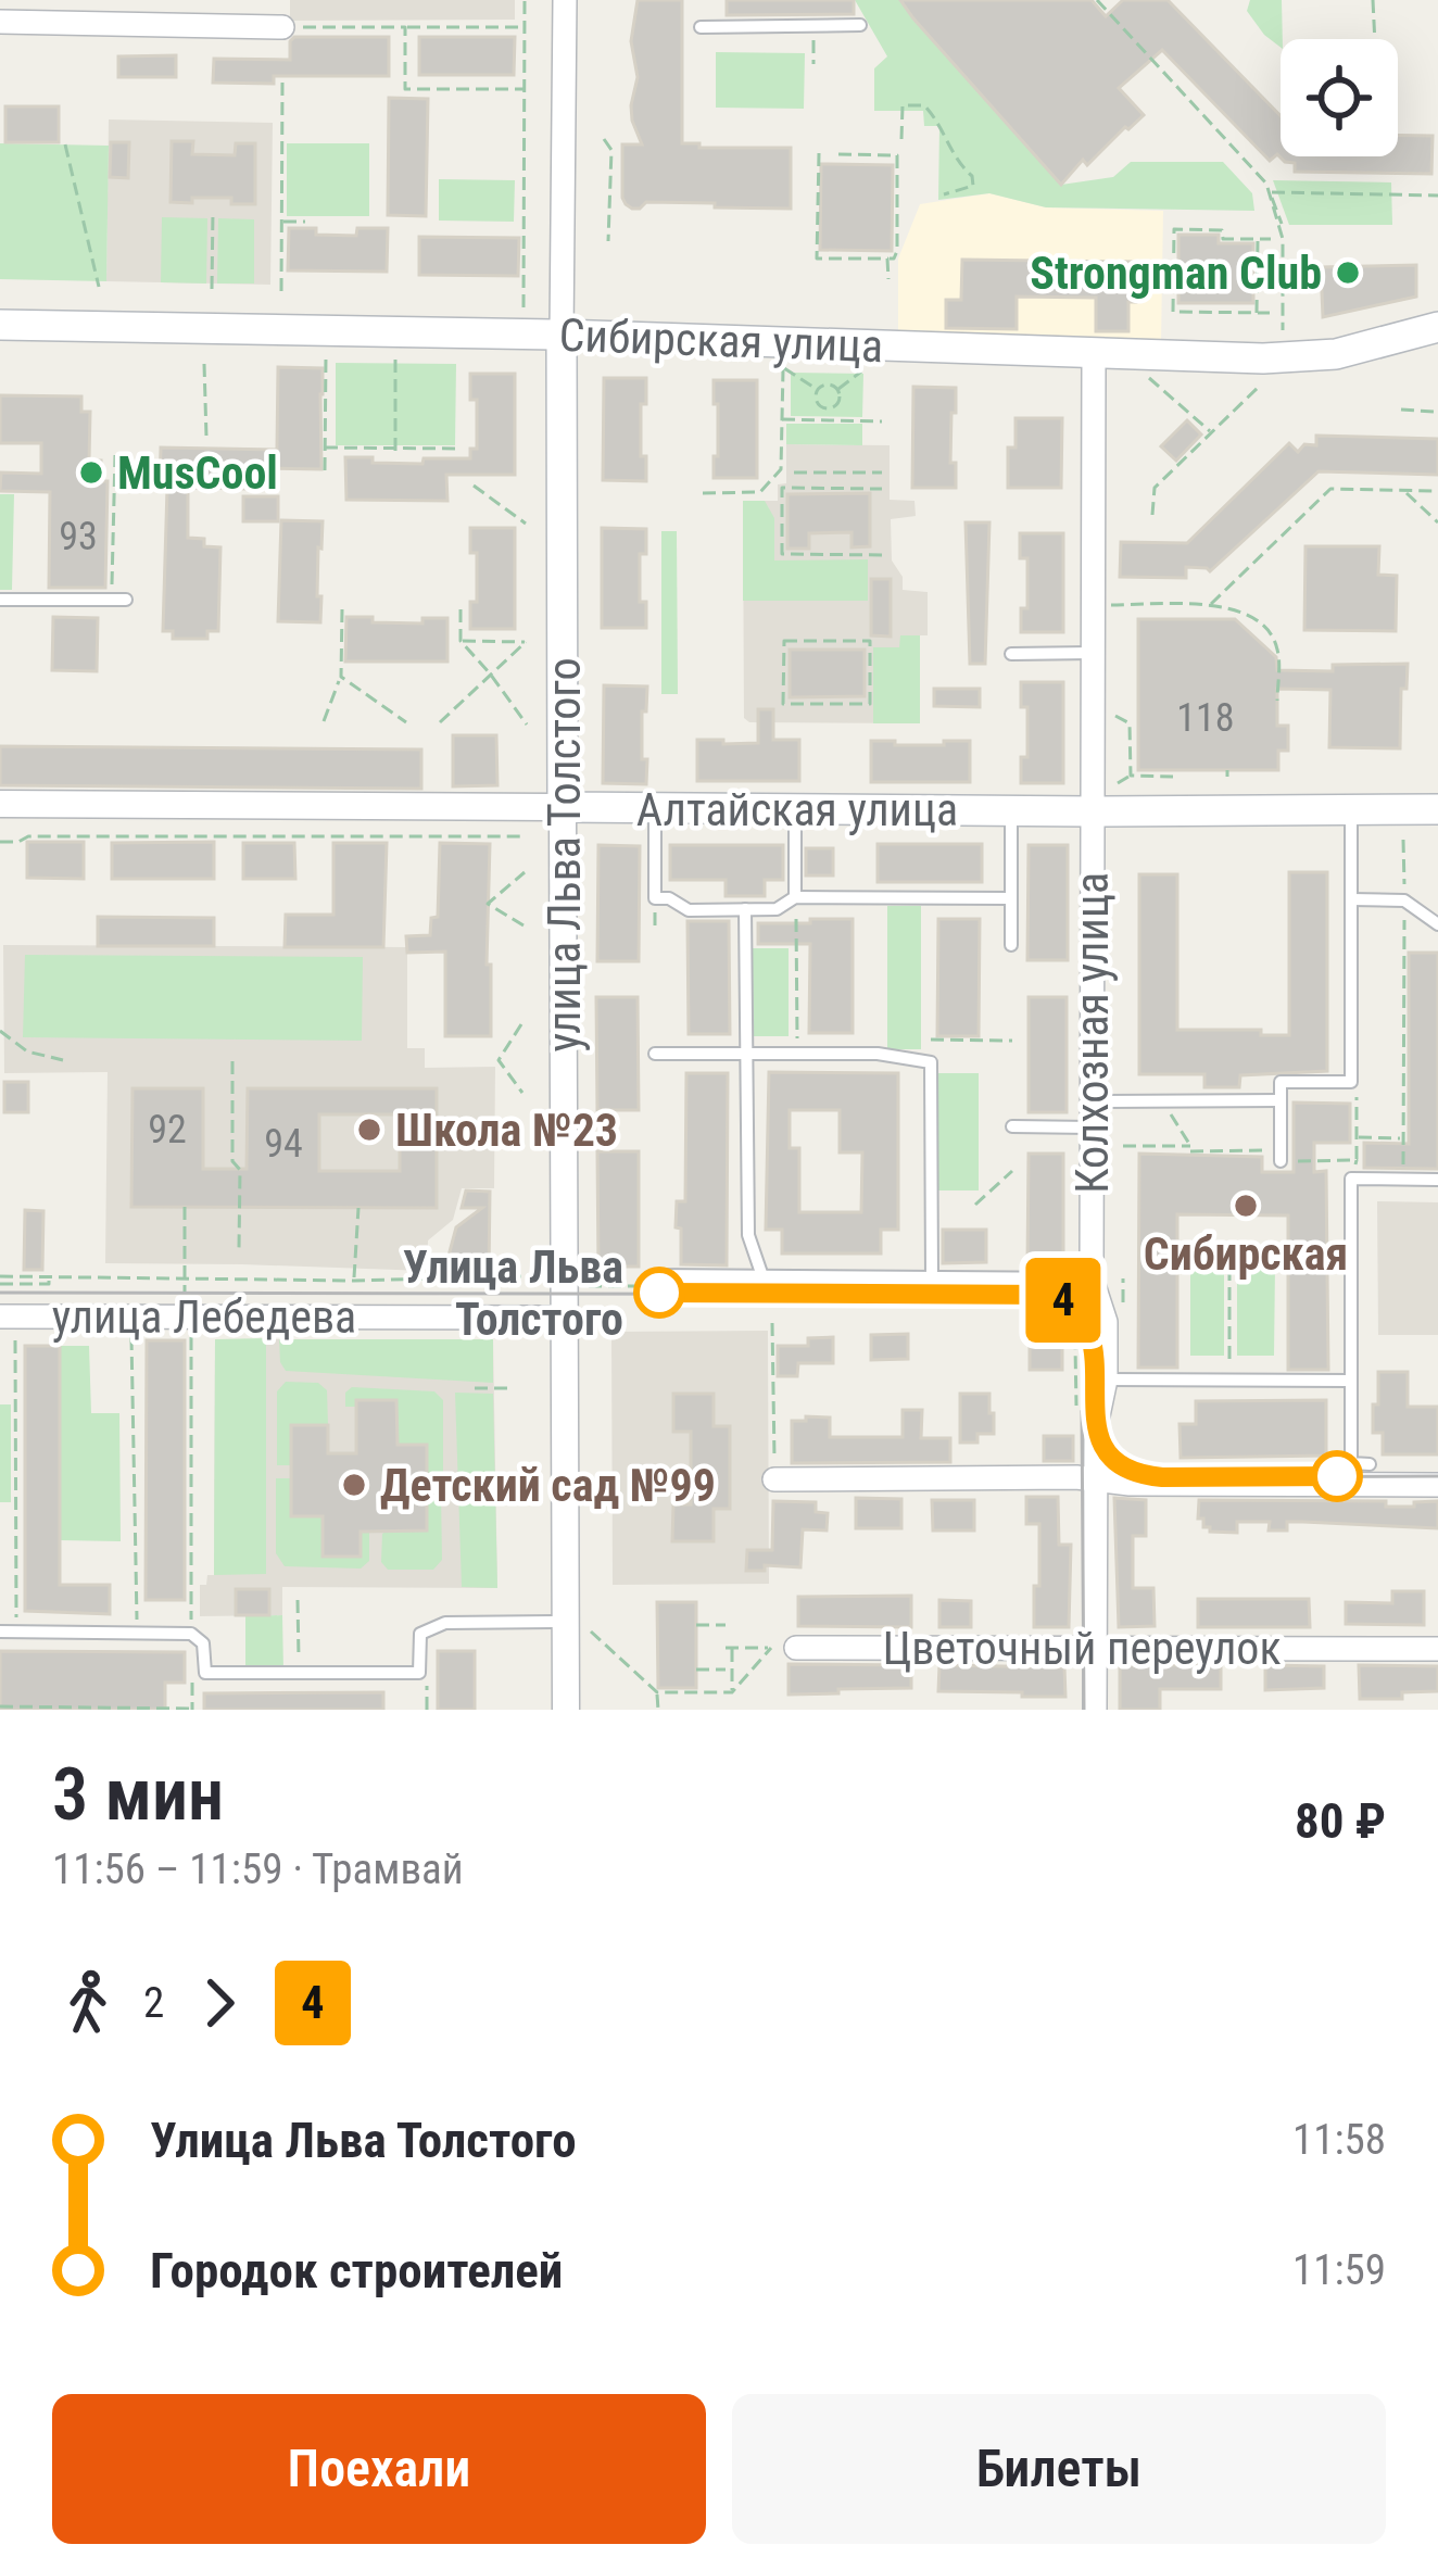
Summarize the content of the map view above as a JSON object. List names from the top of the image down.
{
  "streets": {
    "main road": ["Сибирская улица", "Алтайская улица", "улица Льва Толстого"],
    "street": ["Колхозная улица", "улица Лебедева", "Цветочный переулок"]
  },
  "crossings": [
    ["Сибирская улица", "улица Льва Толстого"],
    ["Сибирская улица", "Колхозная улица"],
    ["Алтайская улица", "улица Льва Толстого"],
    ["Алтайская улица", "Колхозная улица"],
    ["улица Льва Толстого", "улица Лебедева"],
    ["Колхозная улица", "Цветочный переулок"]
  ],
  "places": [
    "Strongman Club",
    "MusCool",
    "Школа №23",
    "Сибирская",
    "Улица Льва Толстого",
    "Детский сад №99"
  ],
  "lines": ["tram line 4"],
  "house_numbers": [
    "93",
    "118",
    "92",
    "94"
  ],
  "page": {
    "on_map": "4",
    "heading": ["3 мин", "11:56 – 11:59 · Трамвай", "80 ₽"],
    "legs": ["2", "4"],
    "list": [
      {
        "name": "Улица Льва Толстого",
        "value": "11:58"
      },
      {
        "name": "Городок строителей",
        "value": "11:59"
      }
    ],
    "buttons": ["Поехали", "Билеты"]
  }
}
